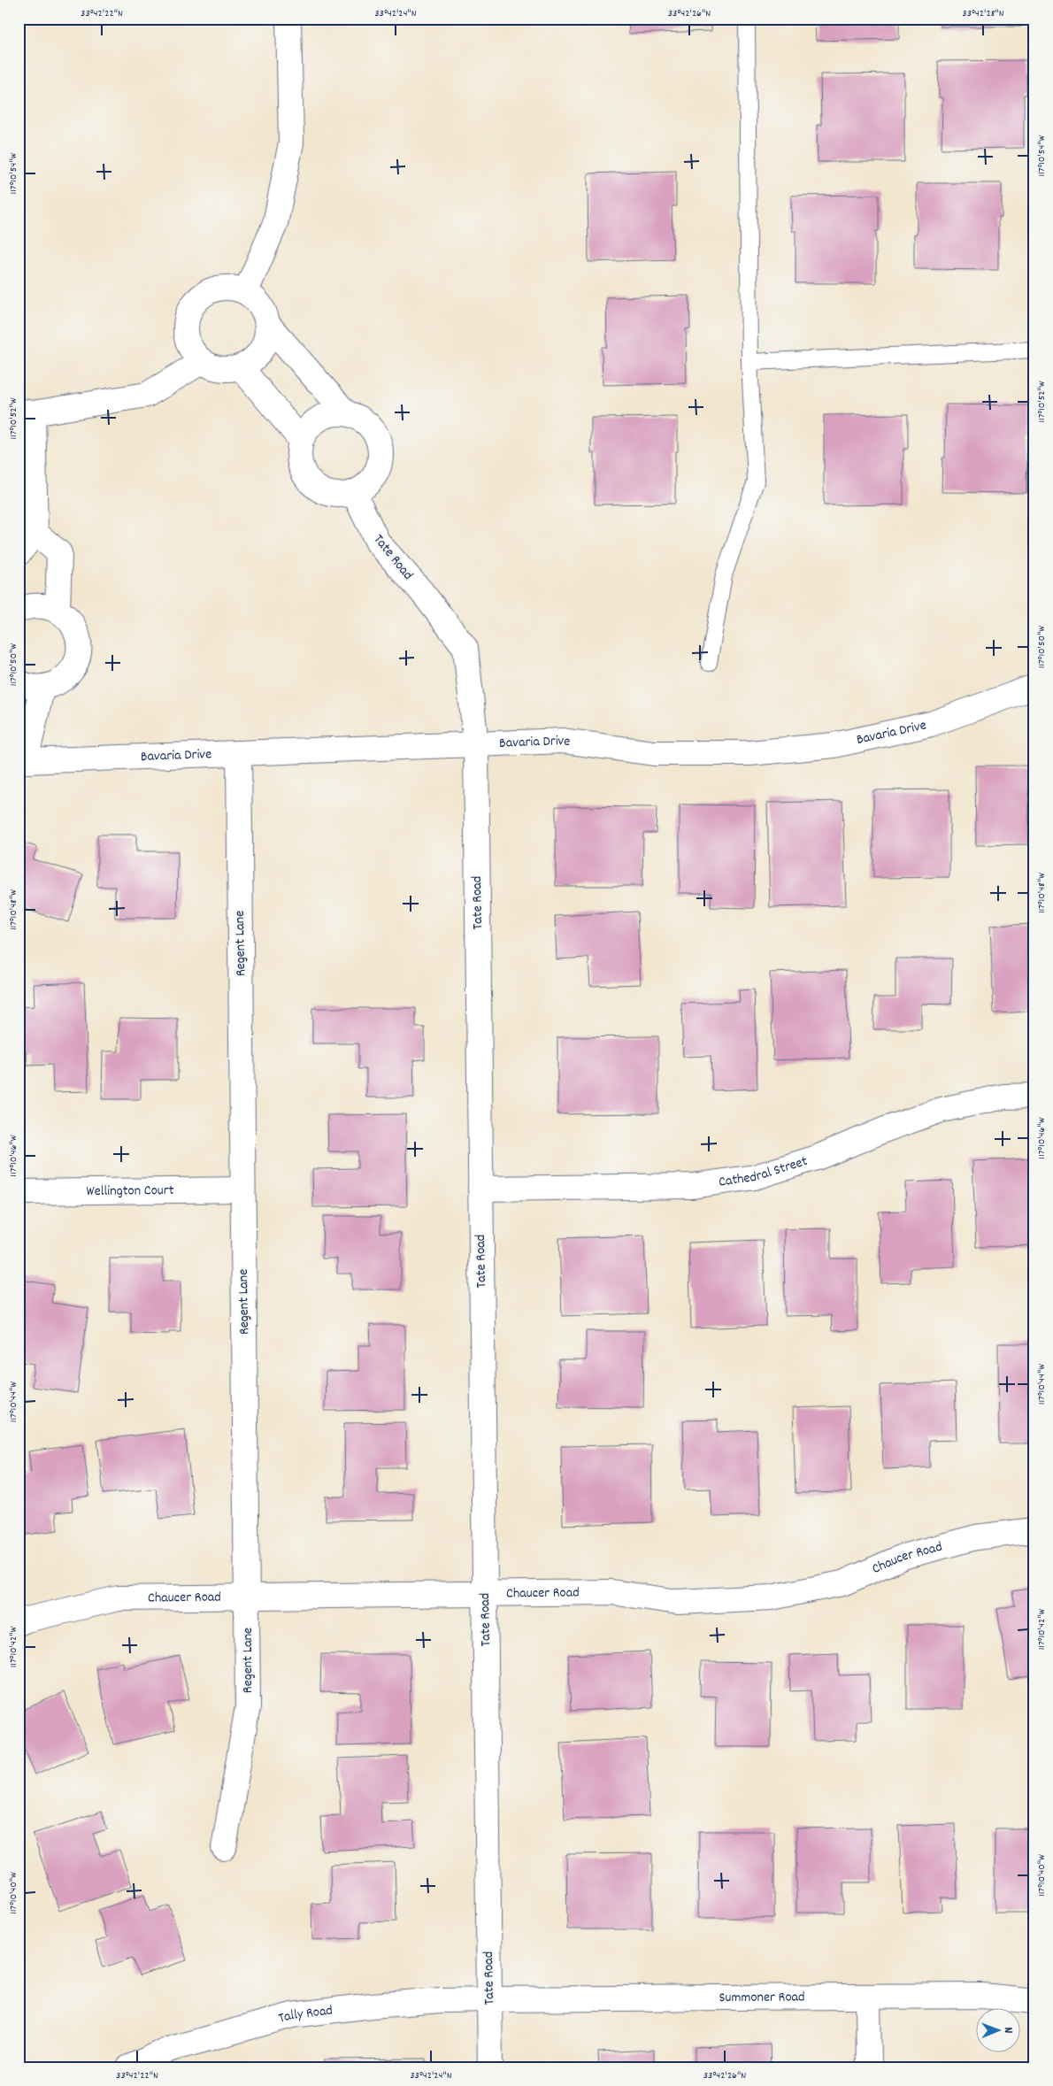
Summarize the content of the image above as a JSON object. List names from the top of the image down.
{
  "streets": {
    "street": [
      "Tate Road",
      "Bavaria Drive",
      "Regent Lane",
      "Cathedral Street",
      "Wellington Court",
      "Chaucer Road",
      "Summoner Road",
      "Tally Road"
    ]
  },
  "crossings": [
    ["Tate Road", "Bavaria Drive"],
    ["Tate Road", "Cathedral Street"],
    ["Tate Road", "Chaucer Road"],
    ["Tate Road", "Summoner Road"],
    ["Tate Road", "Tally Road"],
    ["Bavaria Drive", "Regent Lane"],
    ["Regent Lane", "Wellington Court"],
    ["Regent Lane", "Chaucer Road"],
    ["Summoner Road", "Tally Road"]
  ],
  "north": "right",
  "coordinates": [
    "33°42'22\"N",
    "33°42'24\"N",
    "33°42'26\"N",
    "33°42'28\"N",
    "117°10'54\"W",
    "117°10'52\"W",
    "117°10'50\"W",
    "117°10'48\"W",
    "117°10'46\"W",
    "117°10'44\"W",
    "117°10'42\"W",
    "117°10'40\"W"
  ]
}
